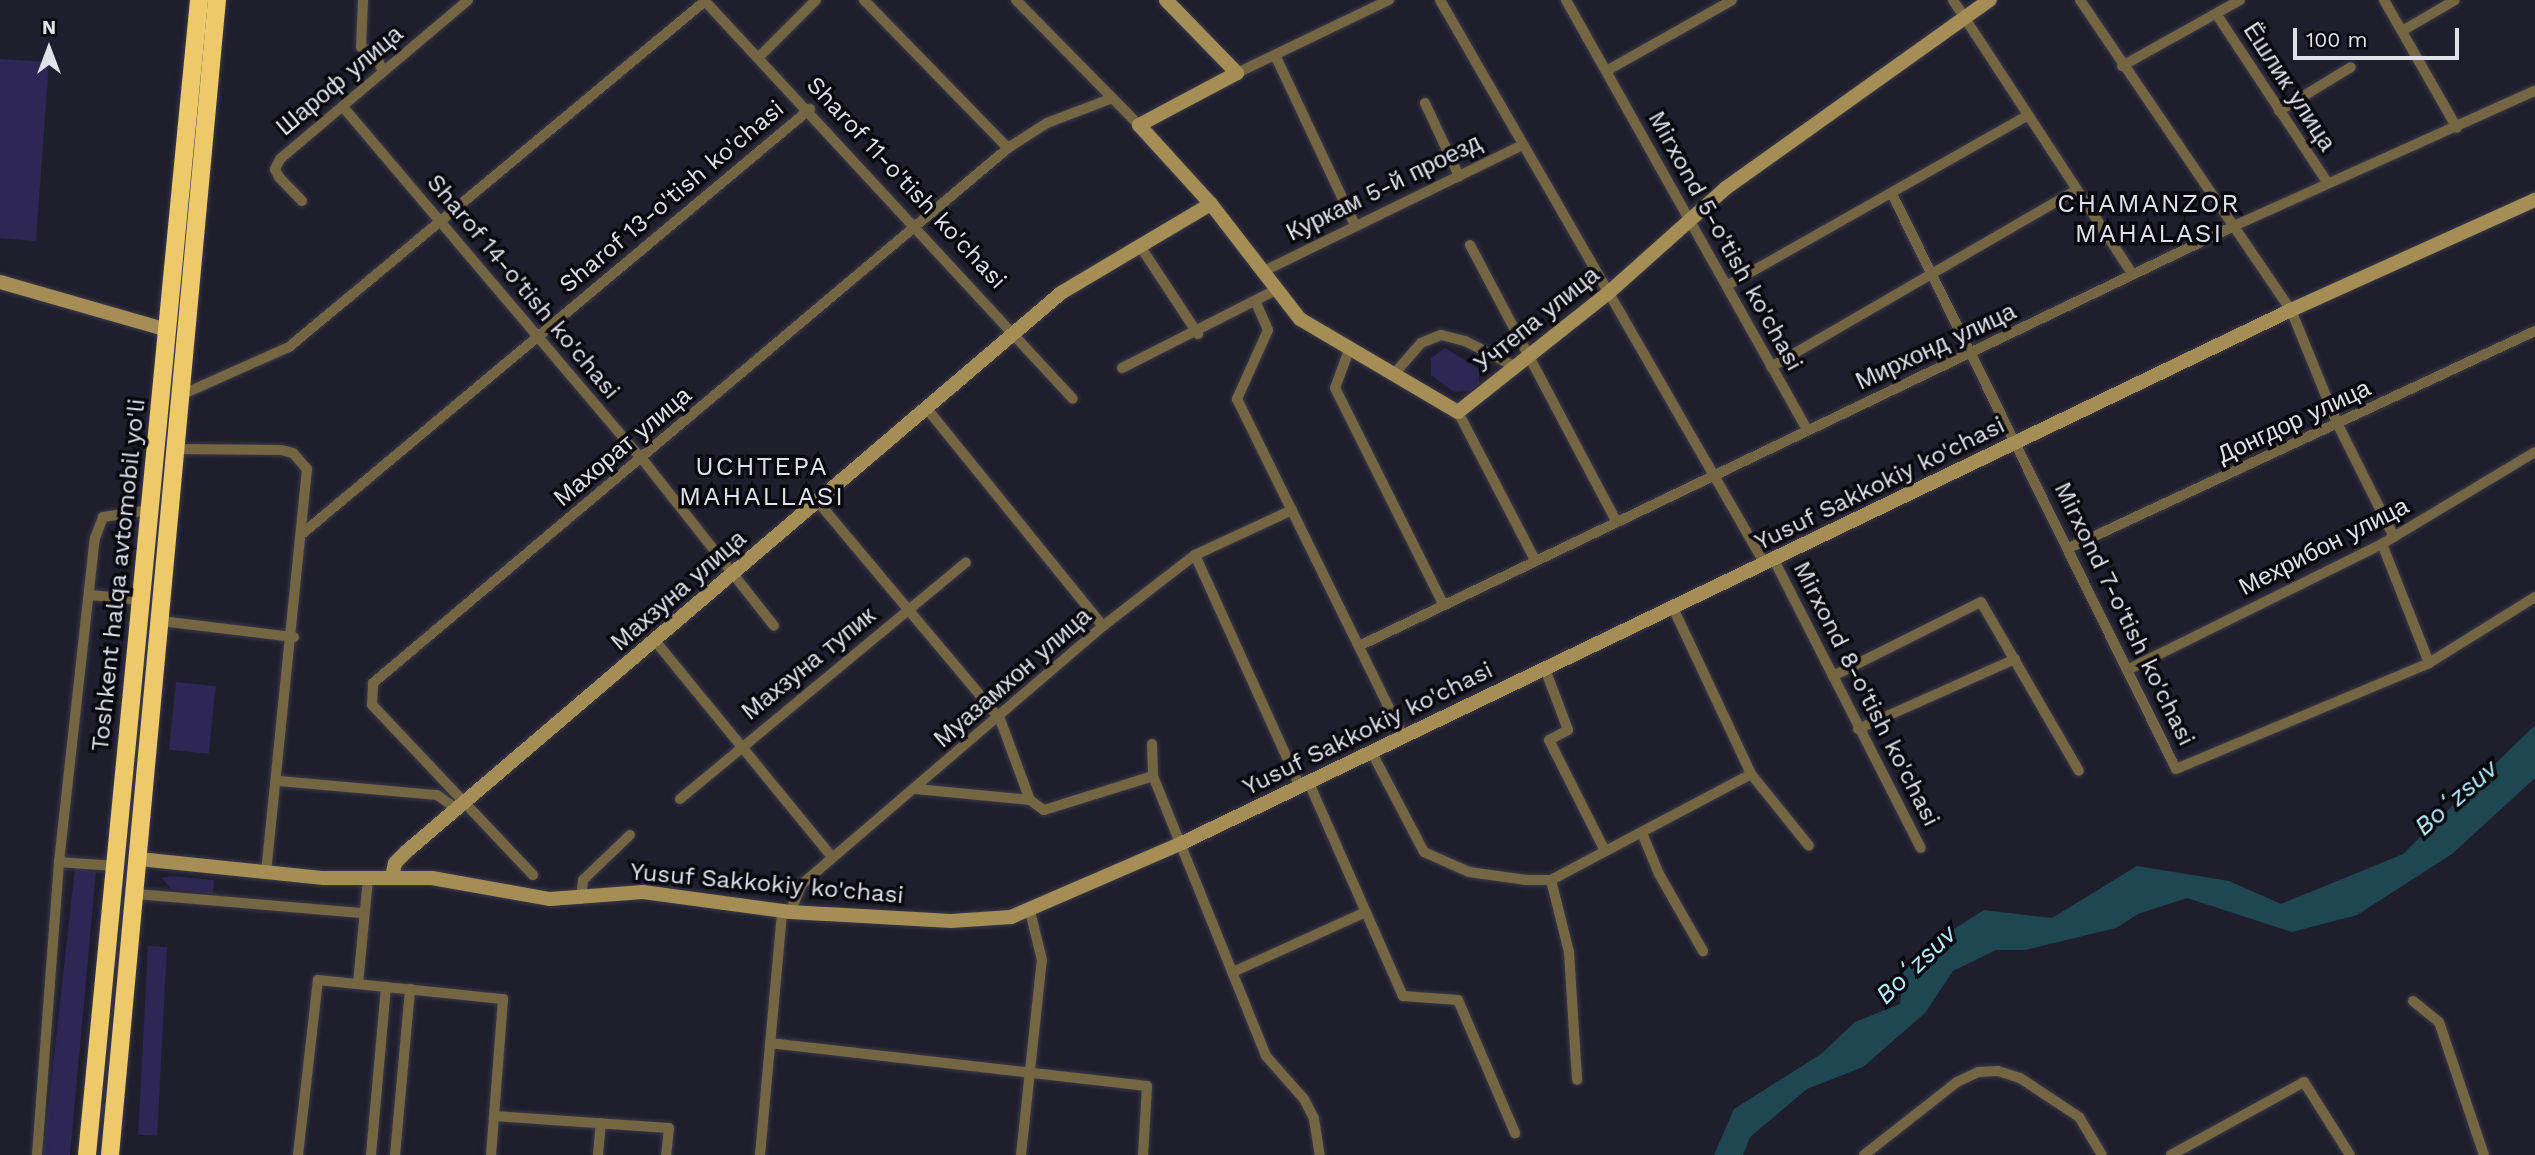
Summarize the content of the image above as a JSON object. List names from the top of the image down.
{
  "streets": {
    "highway": ["Toshkent halqa avtomobil yo'li"],
    "street": [
      "Шароф улица",
      "Ёшлик улица",
      "Sharof 11-o'tish ko'chasi",
      "Куркам 5-й проезд",
      "Sharof 13-o'tish ko'chasi",
      "Mirxond 5-o'tish ko'chasi",
      "Sharof 14-o'tish ko'chasi",
      "Учтепа улица",
      "Мирхонд улица",
      "Донгдор улица",
      "Махорат улица",
      "Yusuf Sakkokiy ko'chasi",
      "Мехрибон улица",
      "Махзуна улица",
      "Mirxond 7-o'tish ko'chasi",
      "Махзуна тупик",
      "Муазамхон улица",
      "Mirxond 8-o'tish ko'chasi"
    ]
  },
  "crossings": [
    ["Шароф улица", "Sharof 14-o'tish ko'chasi"],
    ["Ёшлик улица", "Мирхонд улица"],
    ["Sharof 11-o'tish ko'chasi", "Sharof 13-o'tish ko'chasi"],
    ["Sharof 11-o'tish ko'chasi", "Махорат улица"],
    ["Sharof 11-o'tish ko'chasi", "Махзуна улица"],
    ["Куркам 5-й проезд", "Mirxond 8-o'tish ko'chasi"],
    ["Sharof 13-o'tish ko'chasi", "Sharof 14-o'tish ko'chasi"],
    ["Mirxond 5-o'tish ko'chasi", "Учтепа улица"],
    ["Mirxond 5-o'tish ko'chasi", "Мирхонд улица"],
    ["Sharof 14-o'tish ko'chasi", "Махорат улица"],
    ["Sharof 14-o'tish ko'chasi", "Махзуна улица"],
    ["Учтепа улица", "Mirxond 8-o'tish ko'chasi"],
    ["Мирхонд улица", "Mirxond 7-o'tish ko'chasi"],
    ["Мирхонд улица", "Mirxond 8-o'tish ko'chasi"],
    ["Донгдор улица", "Mirxond 7-o'tish ko'chasi"],
    ["Махорат улица", "Махзуна улица"],
    ["Yusuf Sakkokiy ko'chasi", "Toshkent halqa avtomobil yo'li"],
    ["Yusuf Sakkokiy ko'chasi", "Махзуна улица"],
    ["Yusuf Sakkokiy ko'chasi", "Mirxond 7-o'tish ko'chasi"],
    ["Yusuf Sakkokiy ko'chasi", "Муазамхон улица"],
    ["Yusuf Sakkokiy ko'chasi", "Mirxond 8-o'tish ko'chasi"],
    ["Мехрибон улица", "Mirxond 7-o'tish ko'chasi"]
  ],
  "districts": ["CHAMANZOR MAHALASI", "UCHTEPA MAHALLASI"],
  "water": ["Boʻzsuv"],
  "scale_bar": "100 m",
  "north": "top"
}
